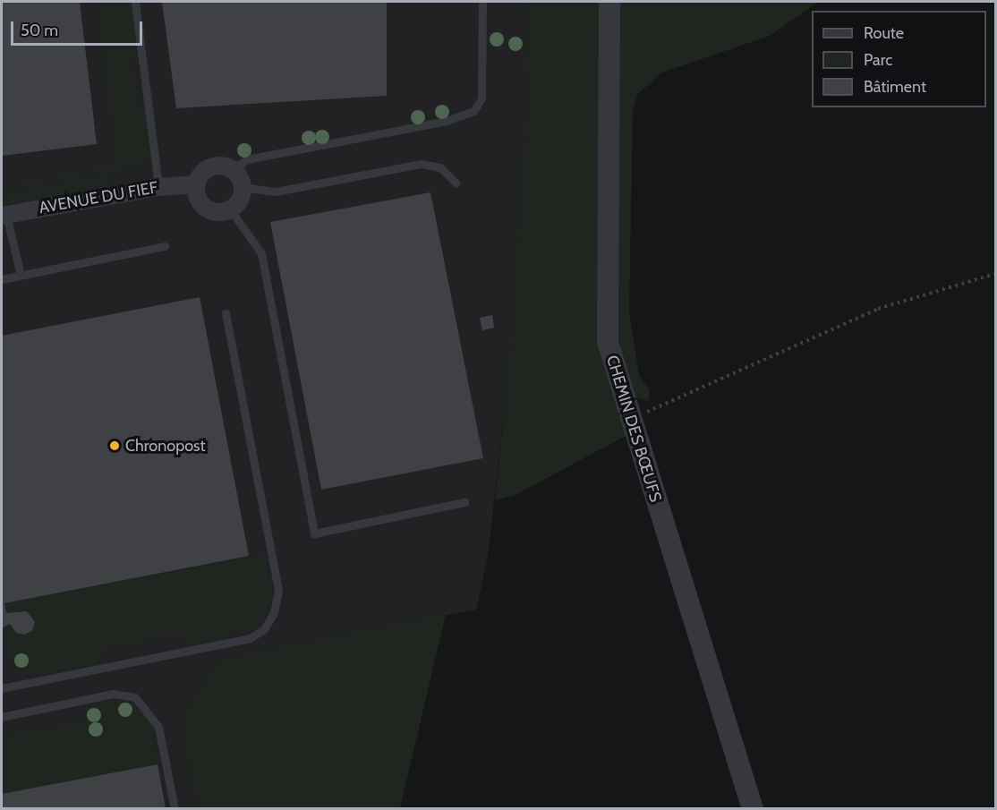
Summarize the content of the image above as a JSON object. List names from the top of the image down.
{
  "streets": {
    "street": ["AVENUE DU FIEF", "CHEMIN DES BŒUFS"]
  },
  "places": ["Chronopost"],
  "legend": ["Route", "Parc", "Bâtiment"],
  "scale_bar": "50 m"
}
